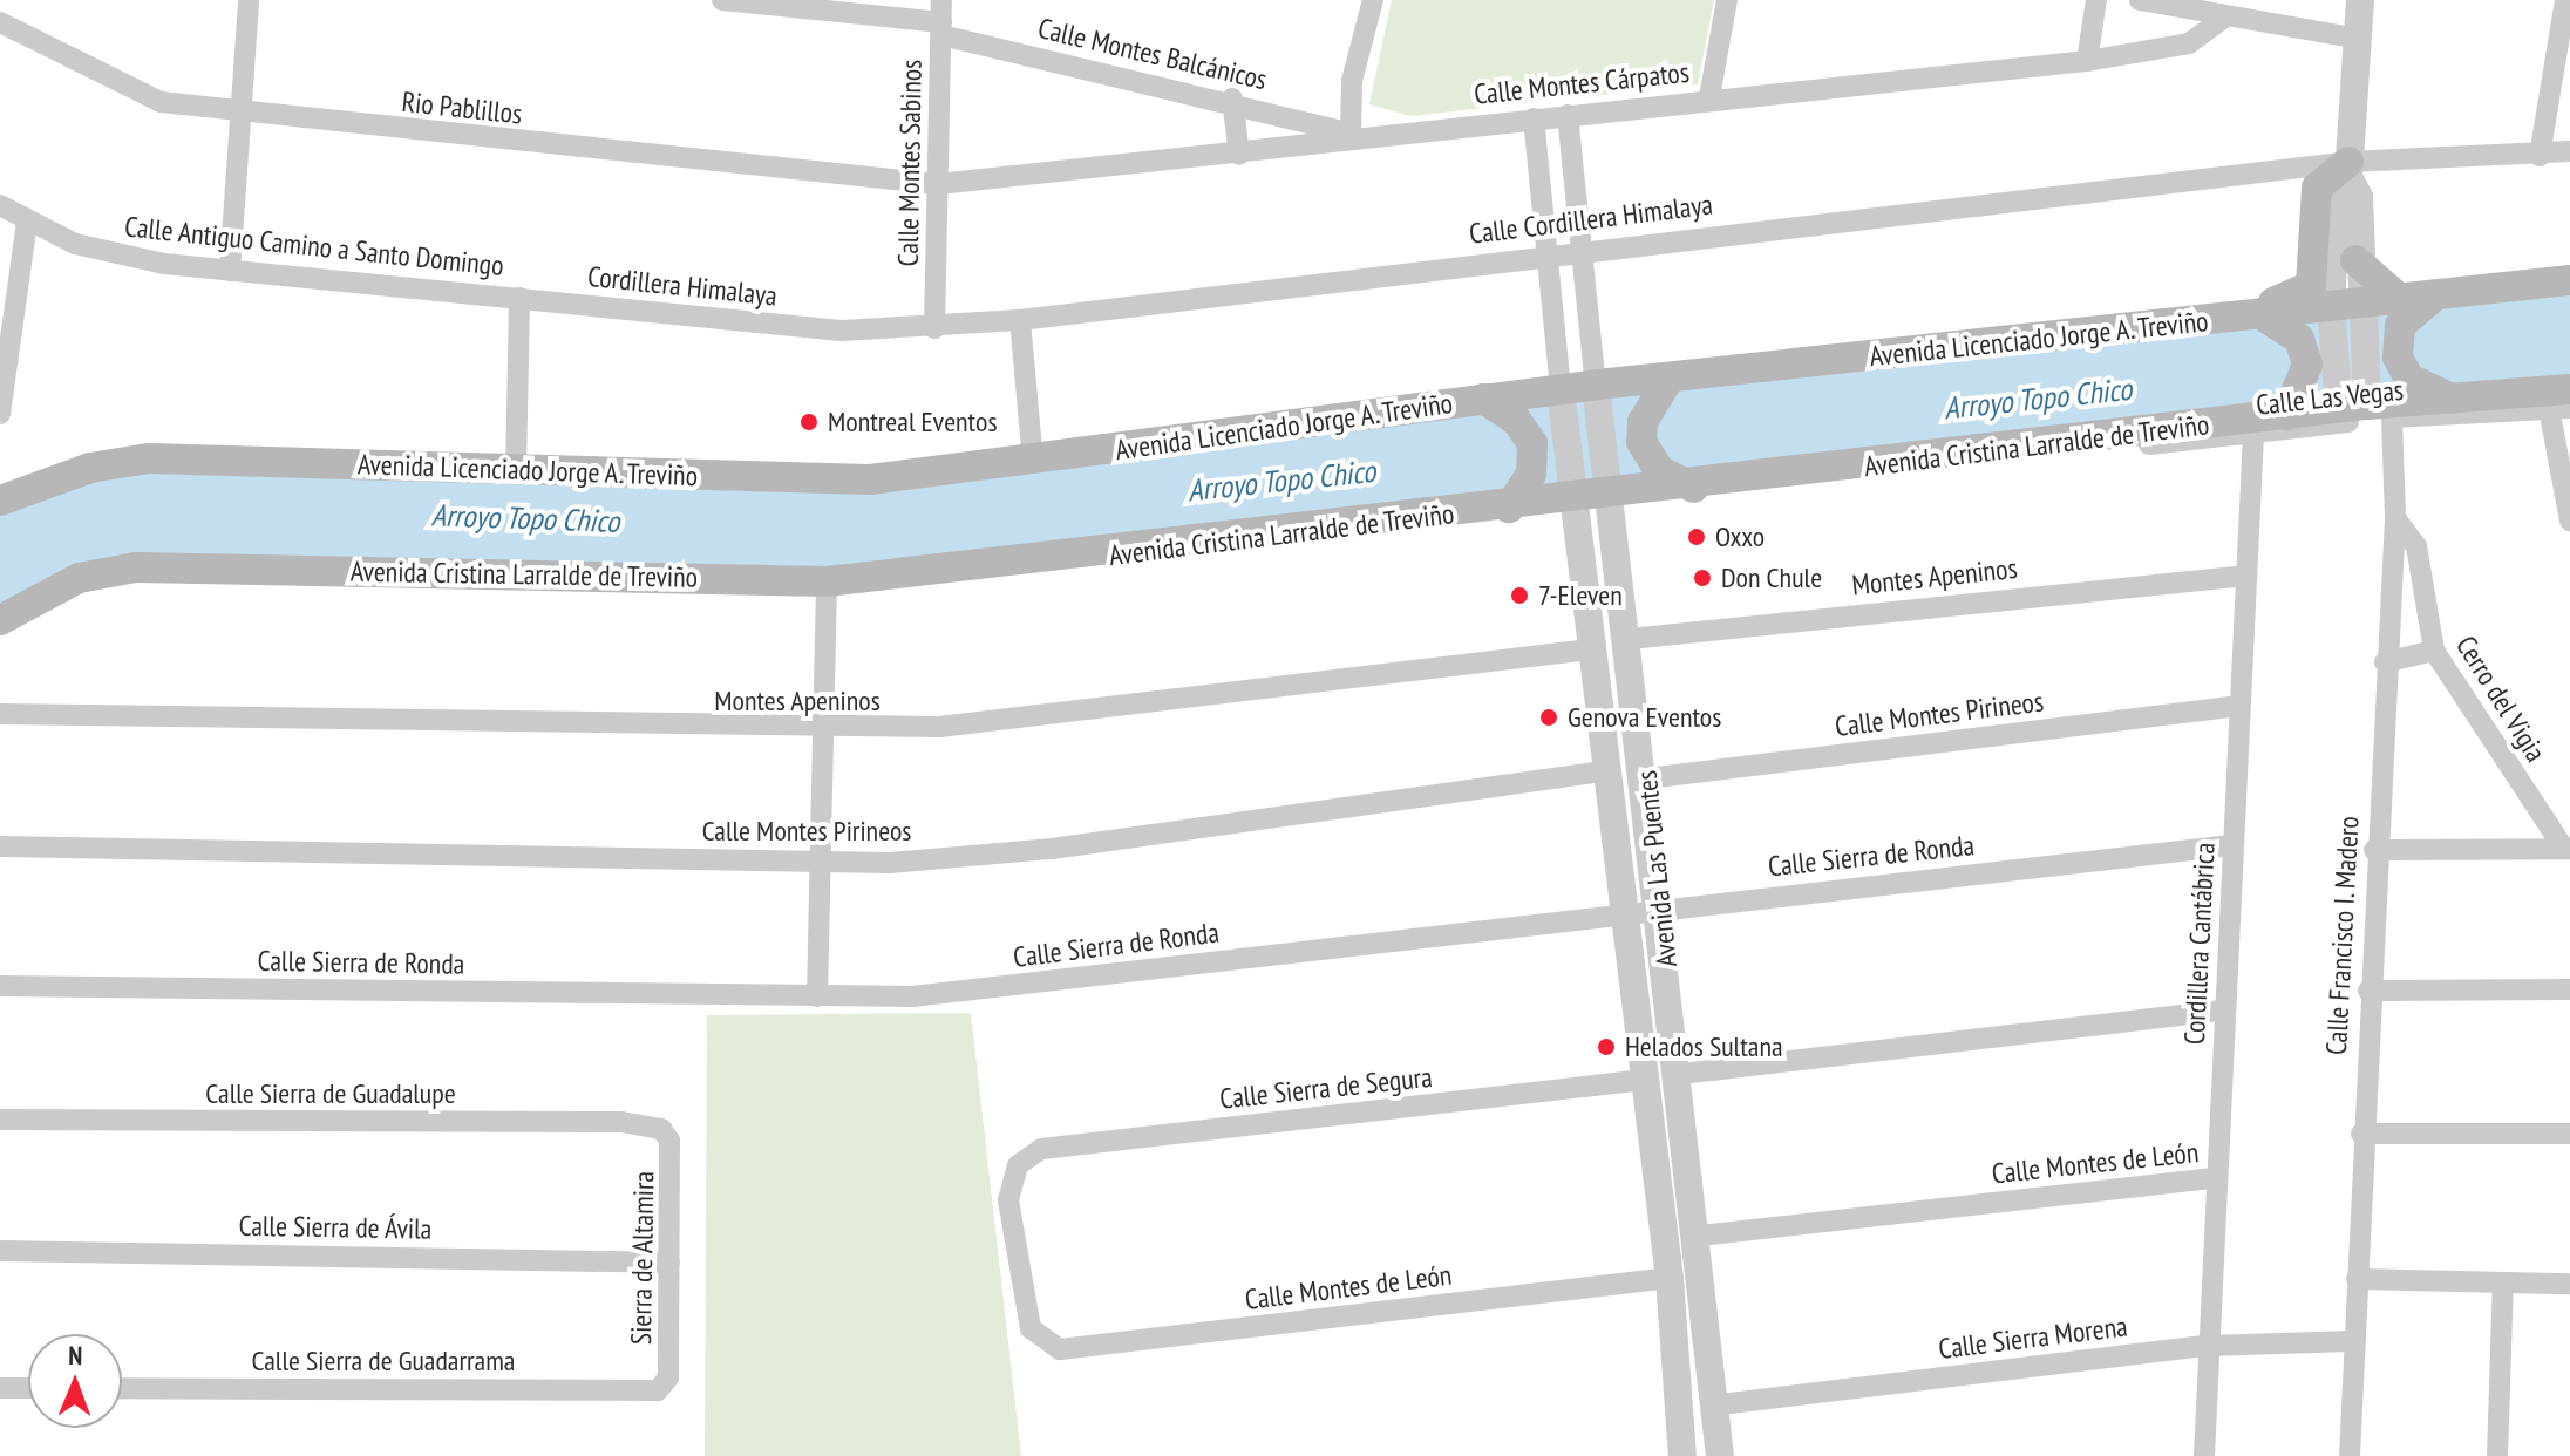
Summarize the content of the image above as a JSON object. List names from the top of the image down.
{
  "streets": {
    "main road": ["Avenida Licenciado Jorge A. Treviño", "Avenida Cristina Larralde de Treviño"],
    "street": [
      "Calle Montes Balcánicos",
      "Calle Montes Cárpatos",
      "Rio Pablillos",
      "Calle Montes Sabinos",
      "Calle Cordillera Himalaya",
      "Calle Antiguo Camino a Santo Domingo",
      "Cordillera Himalaya",
      "Calle Las Vegas",
      "Montes Apeninos",
      "Cerro del Vigia",
      "Calle Montes Pirineos",
      "Calle Sierra de Ronda",
      "Avenida Las Puentes",
      "Calle Francisco I. Madero",
      "Cordillera Cantábrica",
      "Calle Sierra de Segura",
      "Calle Sierra de Guadalupe",
      "Calle Montes de León",
      "Calle Sierra de Ávila",
      "Sierra de Altamira",
      "Calle Sierra Morena",
      "Calle Sierra de Guadarrama"
    ]
  },
  "crossings": [
    ["Calle Montes Balcánicos", "Calle Montes Cárpatos"],
    ["Calle Montes Balcánicos", "Calle Montes Sabinos"],
    ["Calle Montes Cárpatos", "Rio Pablillos"],
    ["Calle Montes Cárpatos", "Calle Montes Sabinos"],
    ["Calle Montes Cárpatos", "Avenida Las Puentes"],
    ["Rio Pablillos", "Calle Montes Sabinos"],
    ["Calle Montes Sabinos", "Calle Cordillera Himalaya"],
    ["Calle Cordillera Himalaya", "Cordillera Himalaya"],
    ["Calle Cordillera Himalaya", "Avenida Las Puentes"],
    ["Calle Antiguo Camino a Santo Domingo", "Cordillera Himalaya"],
    ["Avenida Licenciado Jorge A. Treviño", "Avenida Las Puentes"],
    ["Calle Las Vegas", "Avenida Cristina Larralde de Treviño"],
    ["Calle Las Vegas", "Calle Francisco I. Madero"],
    ["Calle Las Vegas", "Cordillera Cantábrica"],
    ["Avenida Cristina Larralde de Treviño", "Avenida Las Puentes"],
    ["Avenida Cristina Larralde de Treviño", "Calle Francisco I. Madero"],
    ["Montes Apeninos", "Avenida Las Puentes"],
    ["Montes Apeninos", "Cordillera Cantábrica"],
    ["Cerro del Vigia", "Calle Francisco I. Madero"],
    ["Calle Montes Pirineos", "Avenida Las Puentes"],
    ["Calle Montes Pirineos", "Cordillera Cantábrica"],
    ["Calle Sierra de Ronda", "Avenida Las Puentes"],
    ["Calle Sierra de Ronda", "Cordillera Cantábrica"],
    ["Avenida Las Puentes", "Calle Sierra de Segura"],
    ["Avenida Las Puentes", "Calle Montes de León"],
    ["Avenida Las Puentes", "Calle Sierra Morena"],
    ["Calle Francisco I. Madero", "Calle Sierra Morena"],
    ["Cordillera Cantábrica", "Calle Montes de León"],
    ["Cordillera Cantábrica", "Calle Sierra Morena"],
    ["Calle Sierra de Segura", "Calle Montes de León"],
    ["Calle Sierra de Guadalupe", "Sierra de Altamira"],
    ["Calle Sierra de Ávila", "Sierra de Altamira"],
    ["Sierra de Altamira", "Calle Sierra de Guadarrama"]
  ],
  "water": ["Arroyo Topo Chico"],
  "places": [
    "Montreal Eventos",
    "Oxxo",
    "Don Chule",
    "7-Eleven",
    "Genova Eventos",
    "Helados Sultana"
  ],
  "north": "top"
}
